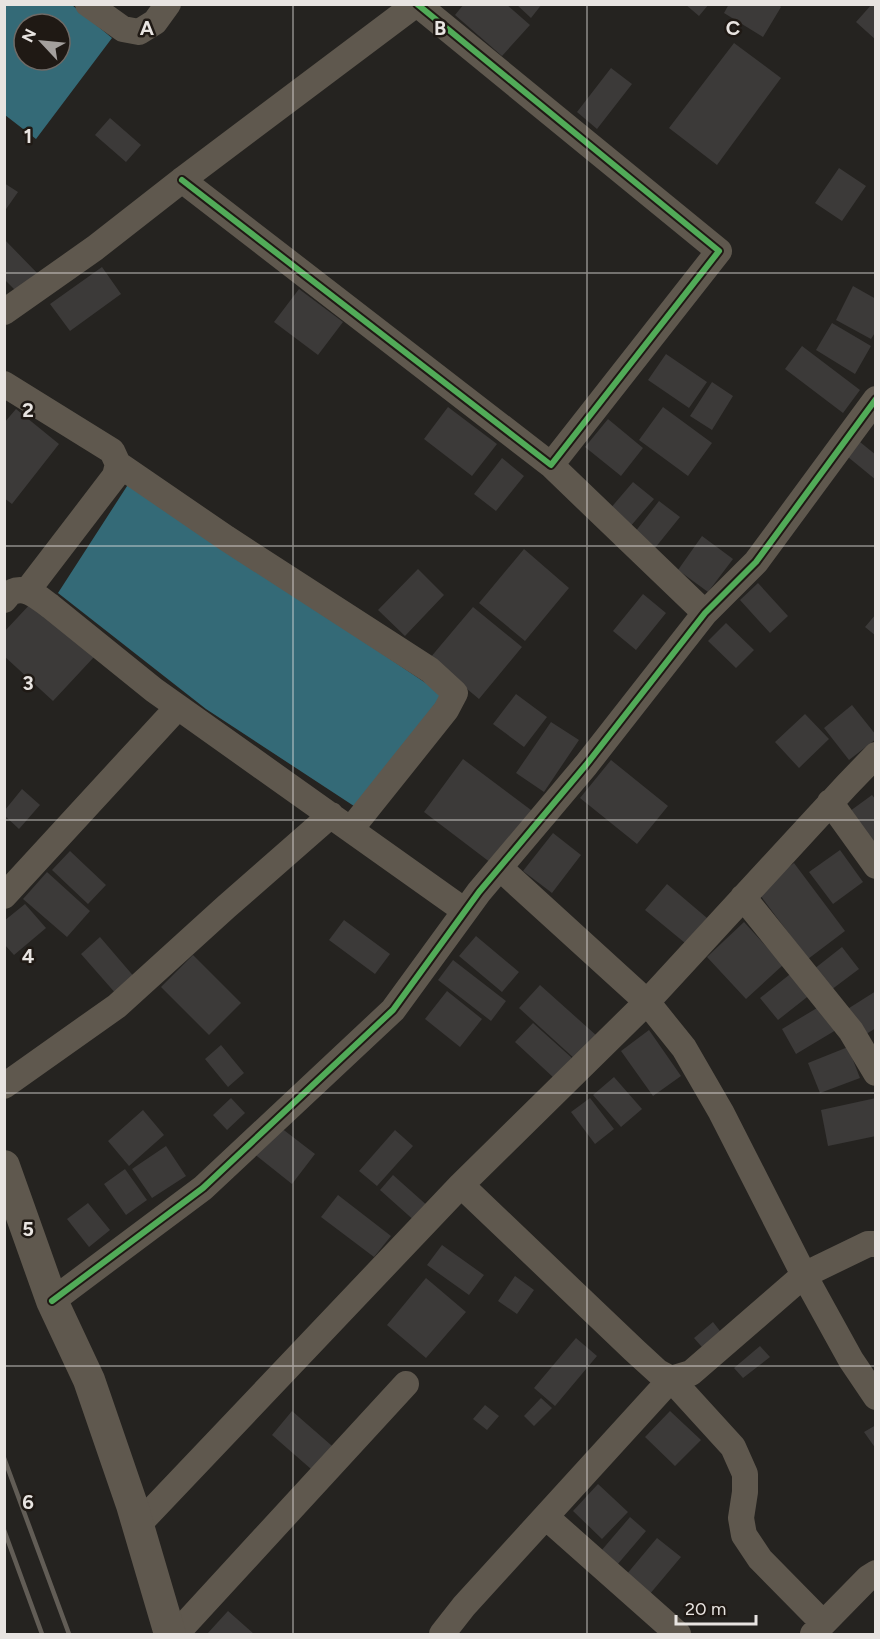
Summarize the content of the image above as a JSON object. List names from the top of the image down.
{
  "scale_bar": "20 m",
  "north": "top left",
  "grid": {
    "columns": ["A", "B", "C"],
    "rows": [
      "1",
      "2",
      "3",
      "4",
      "5",
      "6"
    ]
  }
}
